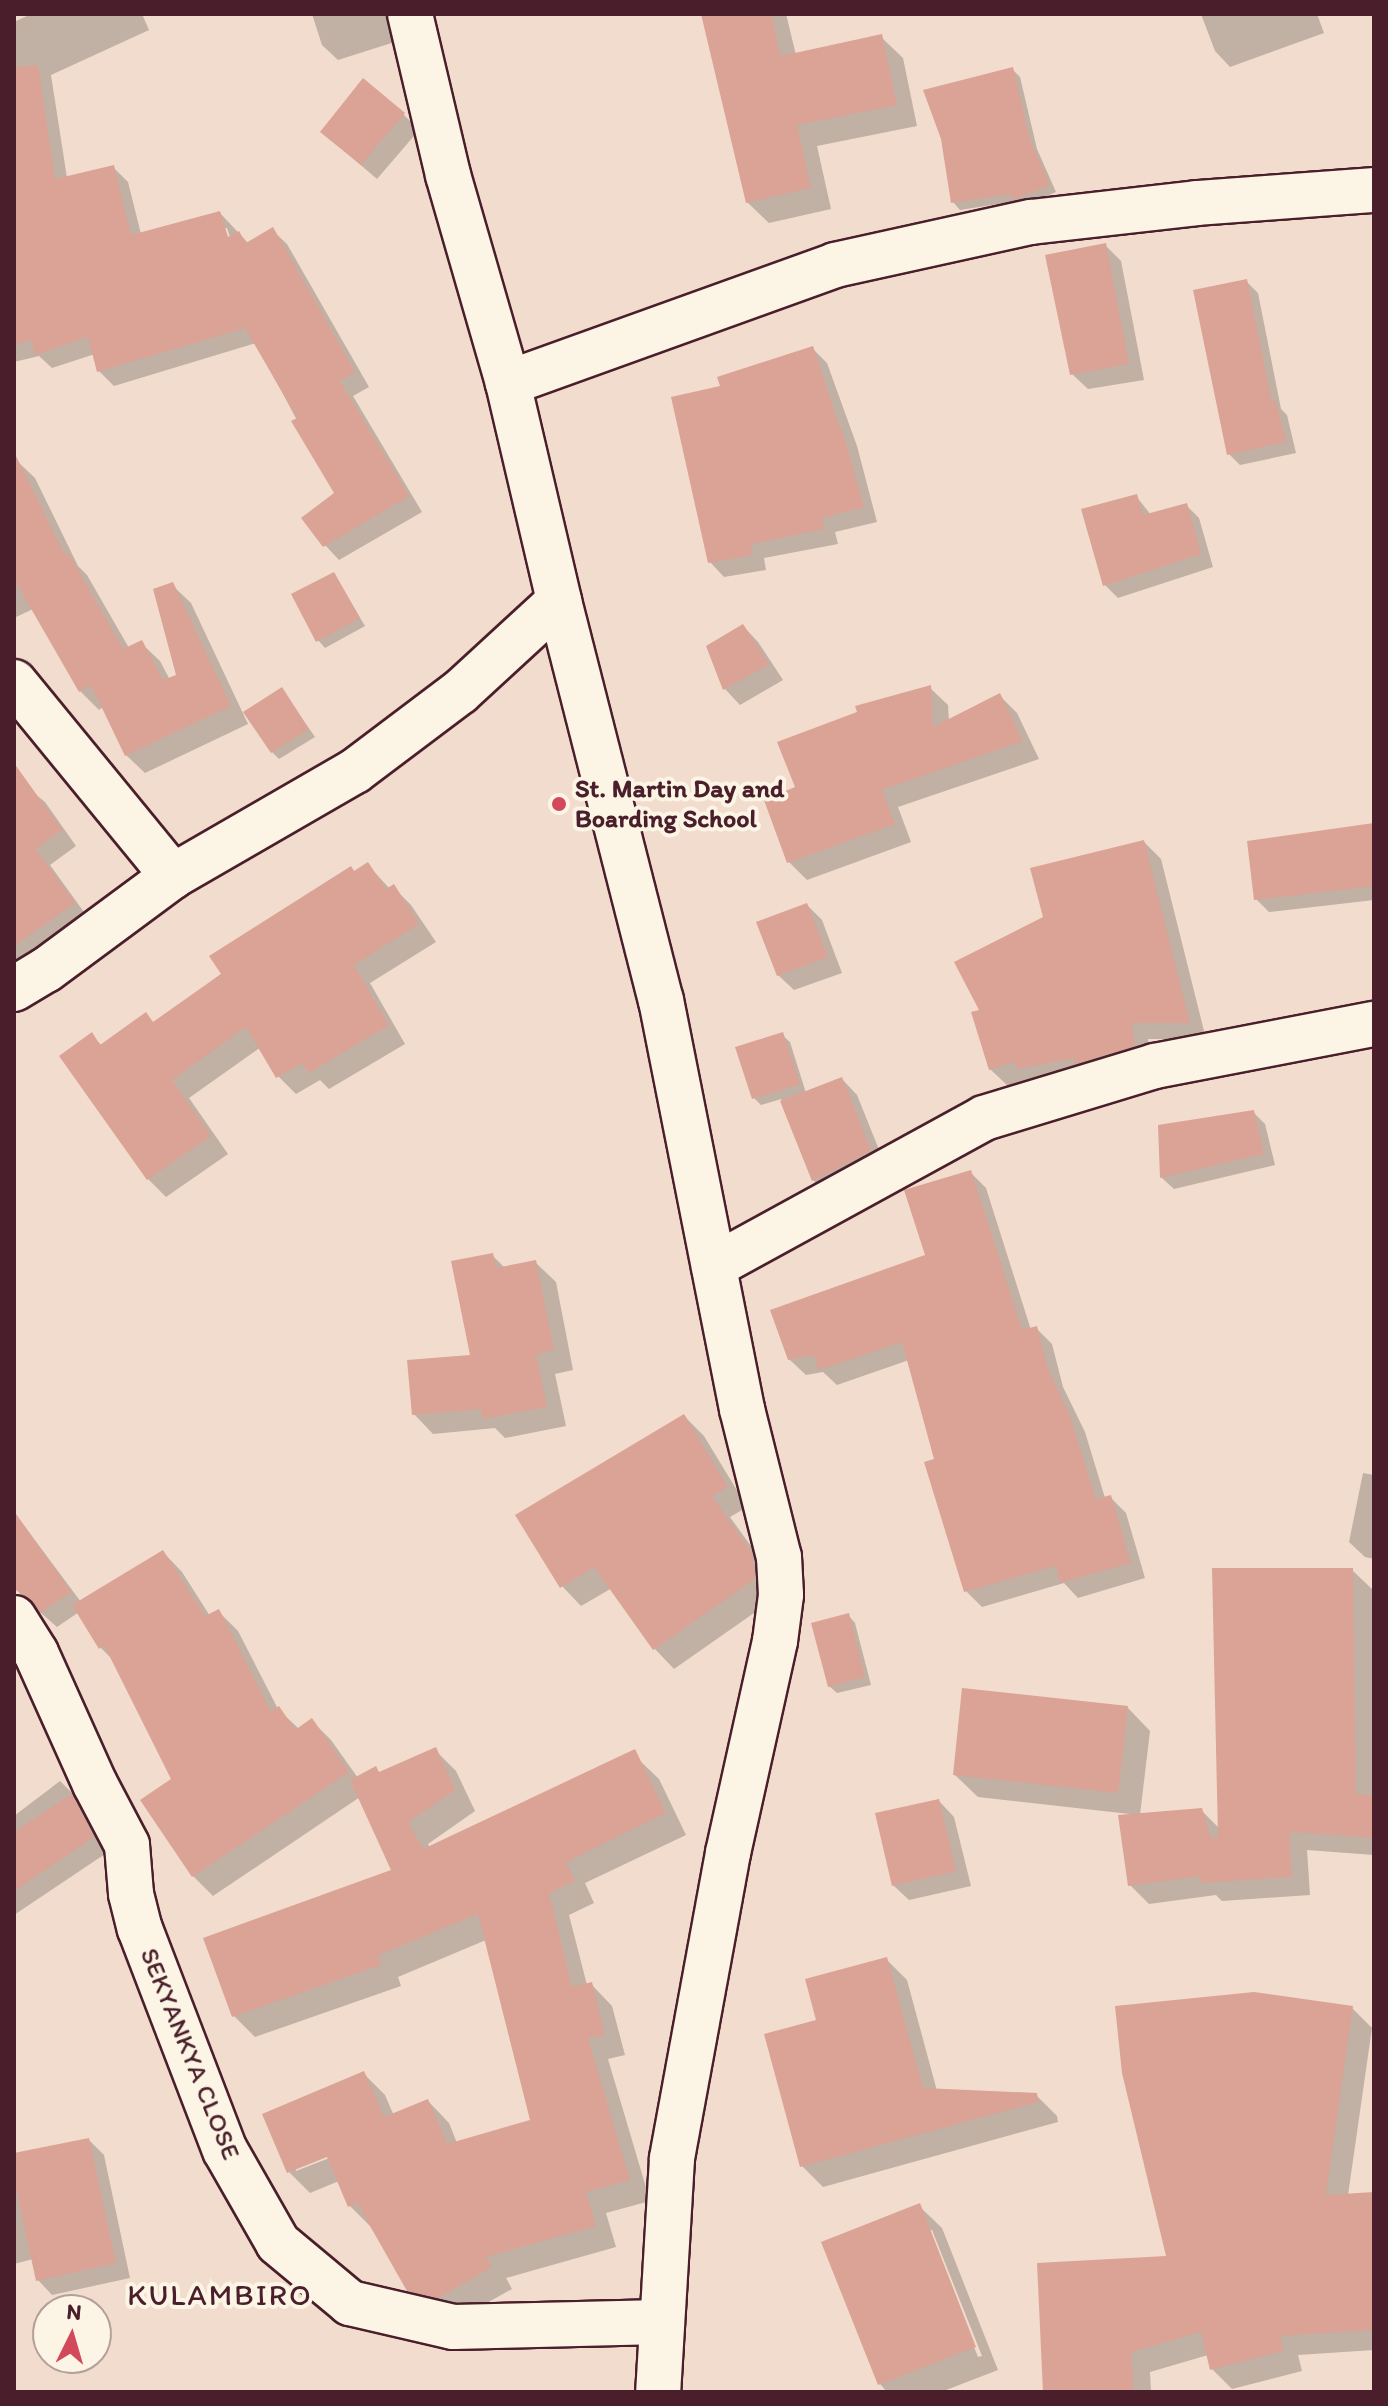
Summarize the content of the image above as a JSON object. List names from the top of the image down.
{
  "streets": {
    "street": ["SEKYANKYA CLOSE"]
  },
  "districts": ["KULAMBIRO"],
  "places": ["St. Martin Day and Boarding School"],
  "north": "top"
}
